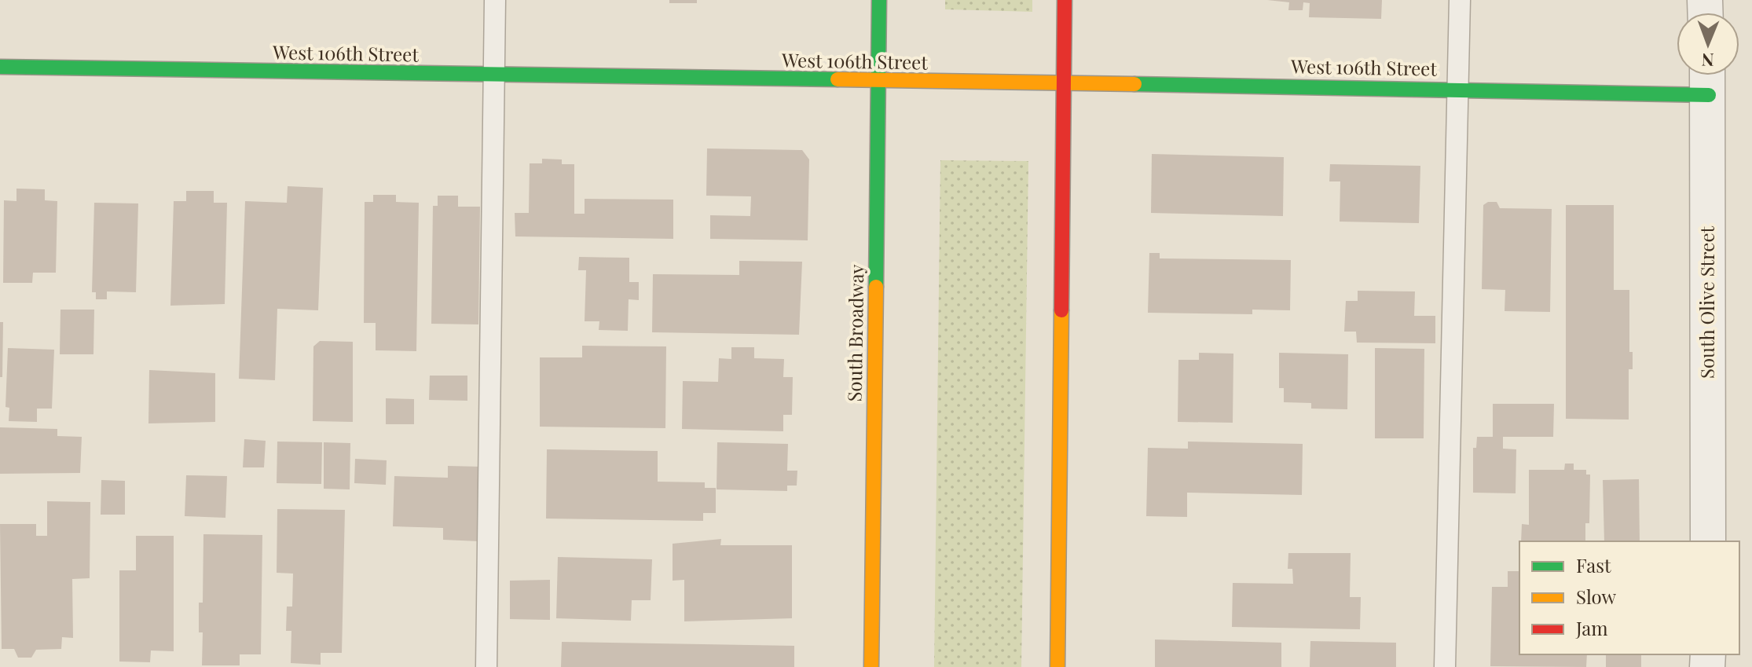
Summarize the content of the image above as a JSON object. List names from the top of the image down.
{
  "streets": {
    "street": ["West 106th Street", "South Olive Street", "South Broadway"]
  },
  "crossings": [
    ["West 106th Street", "South Olive Street"],
    ["West 106th Street", "South Broadway"]
  ],
  "legend": ["Fast", "Slow", "Jam"],
  "north": "bottom"
}
